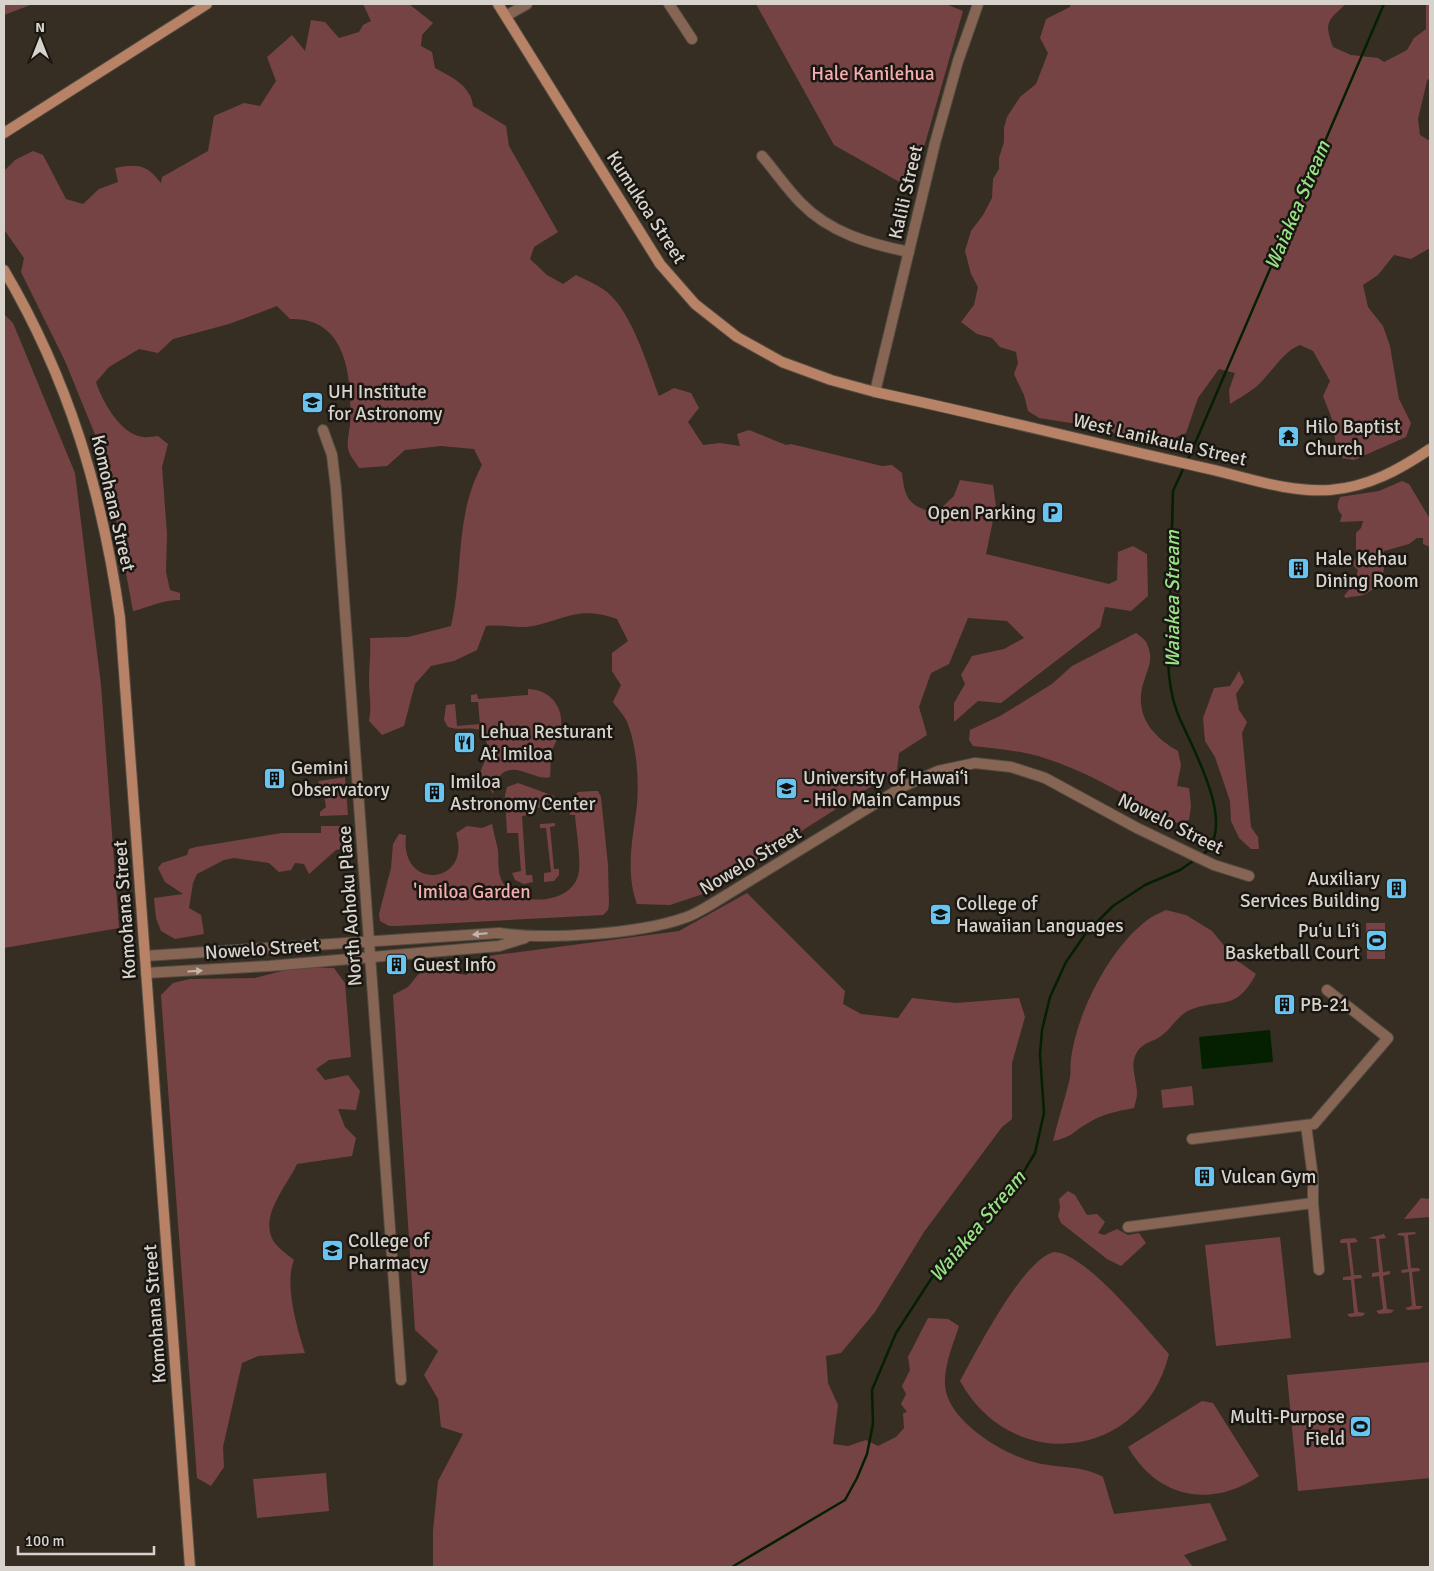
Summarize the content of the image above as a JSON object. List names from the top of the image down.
{
  "streets": {
    "street": [
      "Kalili Street",
      "Kumukoa Street",
      "West Lanikaula Street",
      "Komohana Street",
      "Nowelo Street",
      "North Aohoku Place"
    ]
  },
  "crossings": [
    ["Kalili Street", "Kumukoa Street"],
    ["Kalili Street", "West Lanikaula Street"],
    ["Kumukoa Street", "West Lanikaula Street"],
    ["Komohana Street", "Nowelo Street"],
    ["Nowelo Street", "North Aohoku Place"]
  ],
  "water": ["Waiakea Stream"],
  "parks": ["Hale Kanilehua", "'Imiloa Garden"],
  "places": {
    "school or university": [
      "UH Institute for Astronomy",
      "University of Hawaiʻi - Hilo Main Campus",
      "College of Hawaiian Languages",
      "College of Pharmacy"
    ],
    "temple": ["Hilo Baptist Church"],
    "parking": ["Open Parking"],
    "building": [
      "Hale Kehau Dining Room",
      "Gemini Observatory",
      "Imiloa Astronomy Center",
      "Auxiliary Services Building",
      "Guest Info",
      "PB-21",
      "Vulcan Gym"
    ],
    "restaurant": ["Lehua Resturant At Imiloa"],
    "sports": ["Puʻu Liʻi Basketball Court", "Multi-Purpose Field"]
  },
  "scale_bar": "100 m",
  "north": "top"
}
